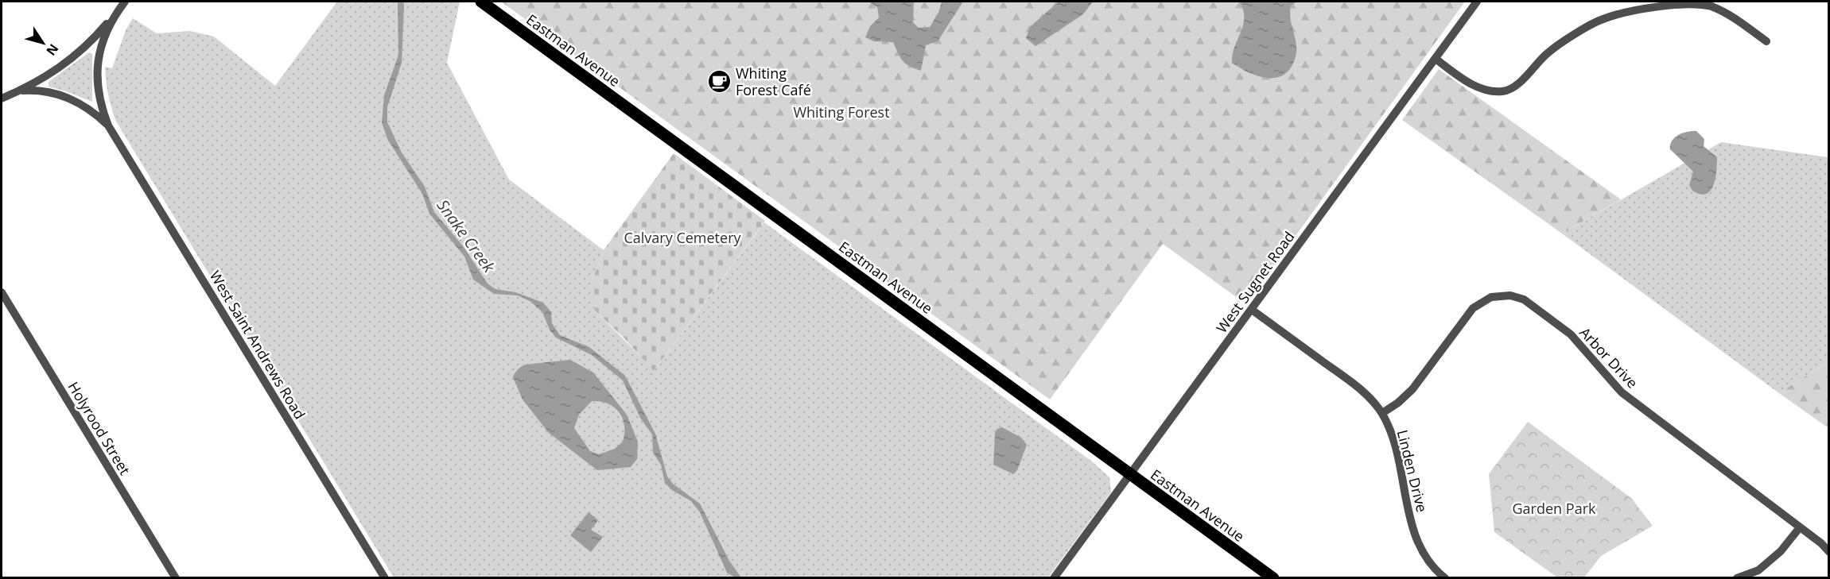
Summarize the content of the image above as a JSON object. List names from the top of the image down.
{
  "streets": {
    "main road": ["Eastman Avenue"],
    "street": [
      "West Sugnet Road",
      "West Saint Andrews Road",
      "Arbor Drive",
      "Holyrood Street",
      "Linden Drive"
    ]
  },
  "crossings": [
    ["Eastman Avenue", "West Sugnet Road"],
    ["West Sugnet Road", "Linden Drive"],
    ["Arbor Drive", "Linden Drive"]
  ],
  "water": ["Snake Creek"],
  "parks": ["Whiting Forest", "Calvary Cemetery", "Garden Park"],
  "places": {
    "cafe": ["Whiting Forest Café"]
  },
  "north": "bottom right"
}
